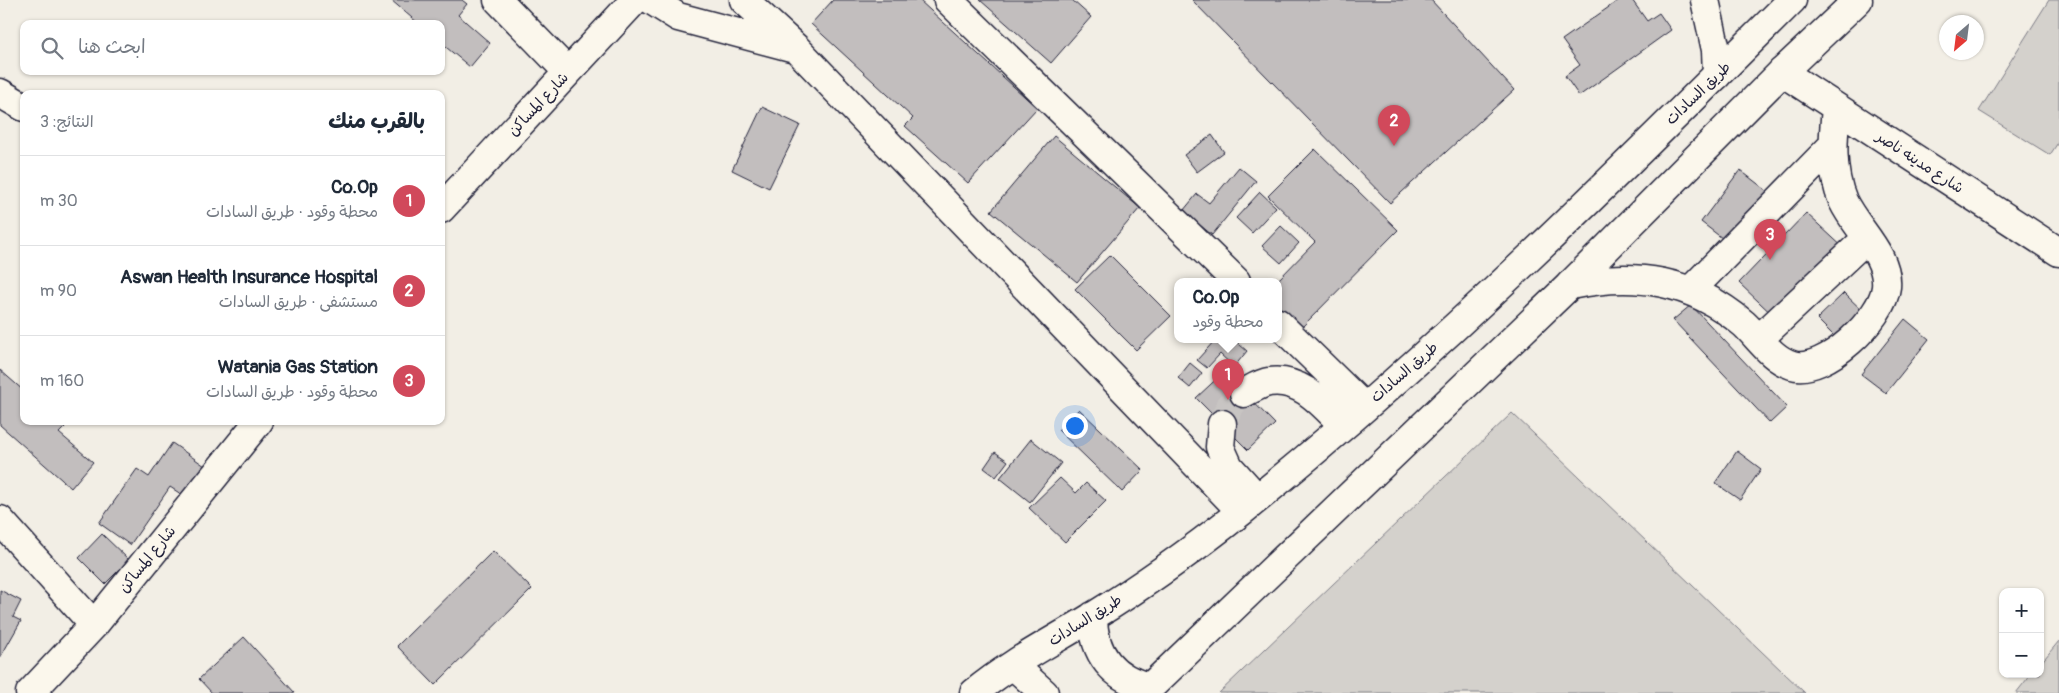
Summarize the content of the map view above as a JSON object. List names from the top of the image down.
{
  "streets": {
    "street": ["طريق السادات", "شارع المساكن", "شارع مدينه ناصر"]
  },
  "north": "bottom left",
  "page": {
    "search": "ابحث هنا",
    "heading": ["بالقرب منك", "النتائج: 3"],
    "pins": ["2", "3", "1"],
    "list": [
      {
        "mark": "1",
        "name": "Co.Op",
        "note": "محطة وقود · طريق السادات",
        "value": "30 m"
      },
      {
        "mark": "2",
        "name": "Aswan Health Insurance Hospital",
        "note": "مستشفى · طريق السادات",
        "value": "90 m"
      },
      {
        "mark": "3",
        "name": "Watania Gas Station",
        "note": "محطة وقود · طريق السادات",
        "value": "160 m"
      }
    ],
    "popup": ["Co.Op", "محطة وقود"],
    "map_buttons": ["+", "−"]
  }
}
